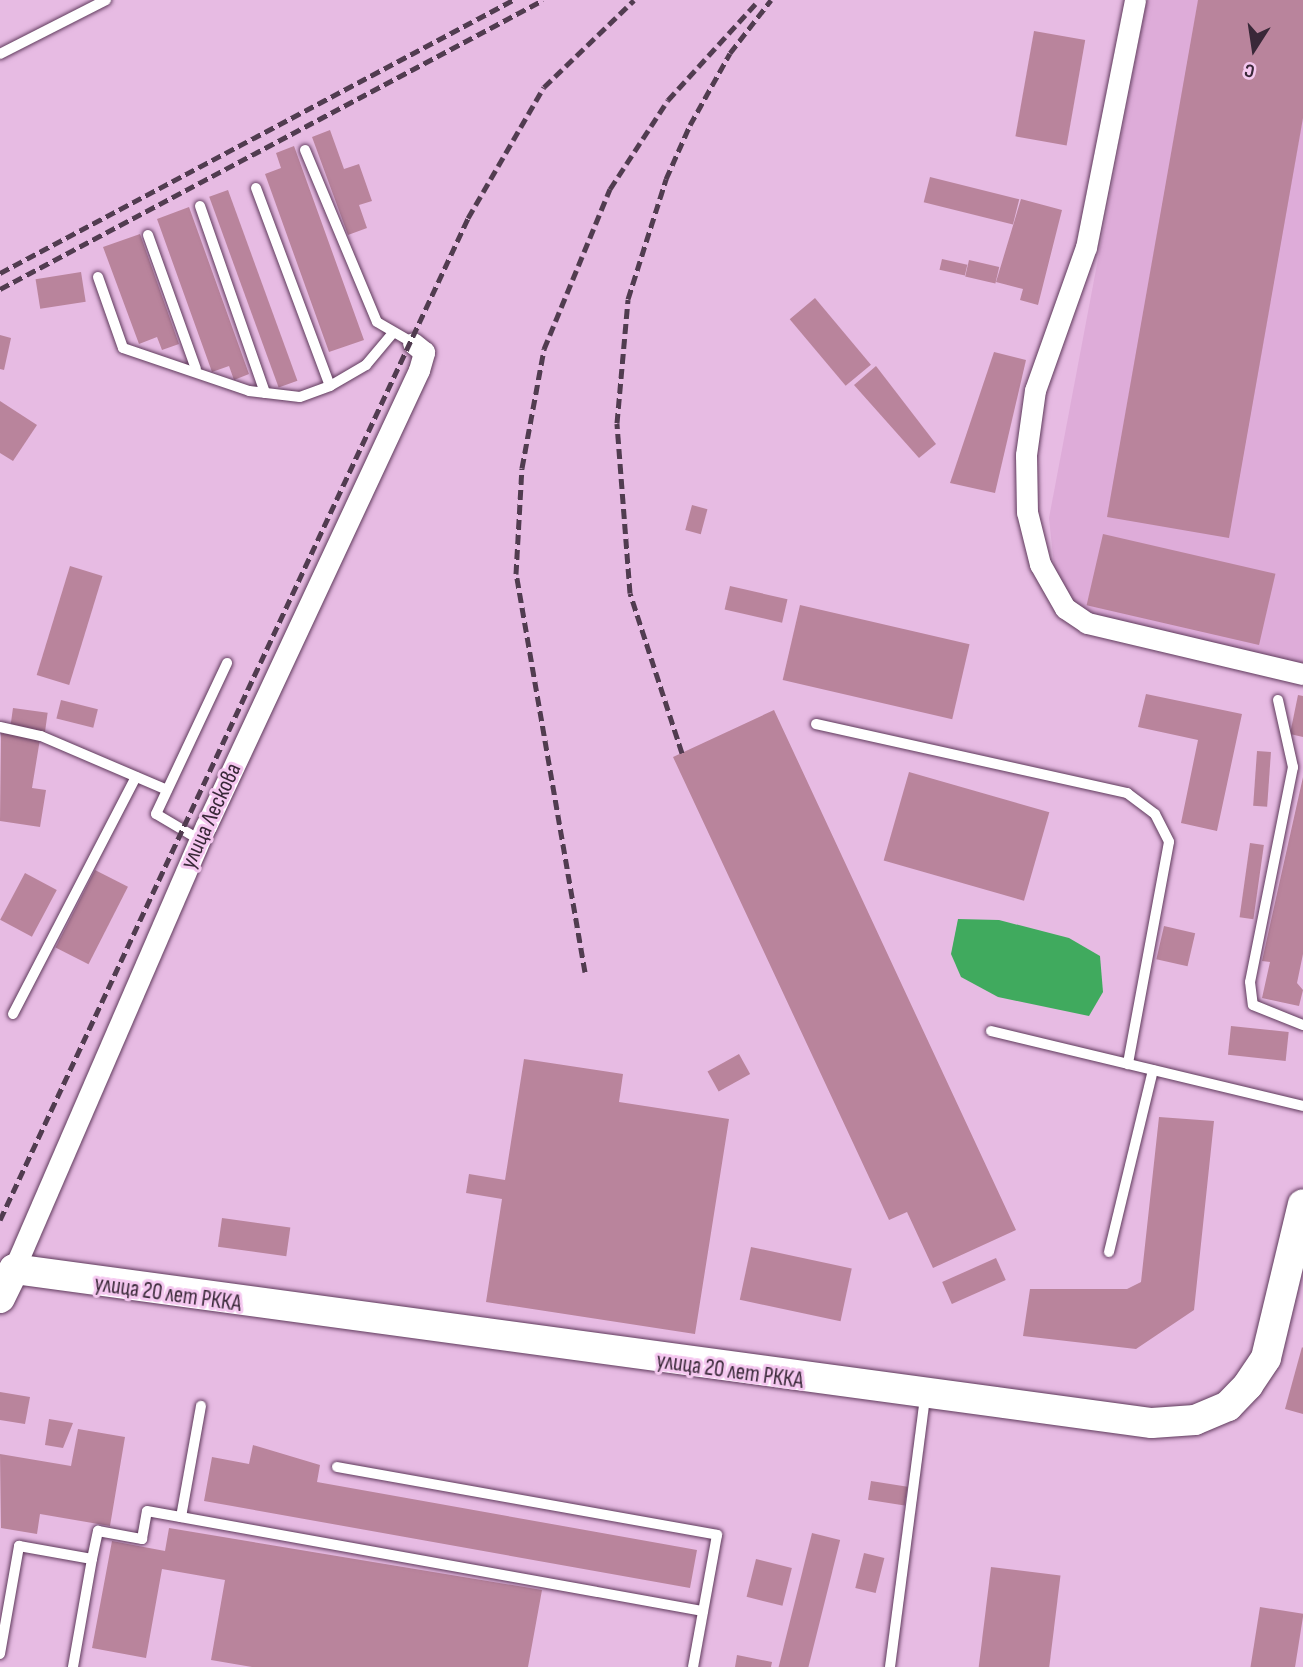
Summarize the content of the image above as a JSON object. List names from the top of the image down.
{
  "streets": {
    "main road": ["улица Лескова", "улица 20 лет РККА"]
  },
  "crossings": [
    ["улица Лескова", "улица 20 лет РККА"]
  ],
  "north": "bottom"
}
